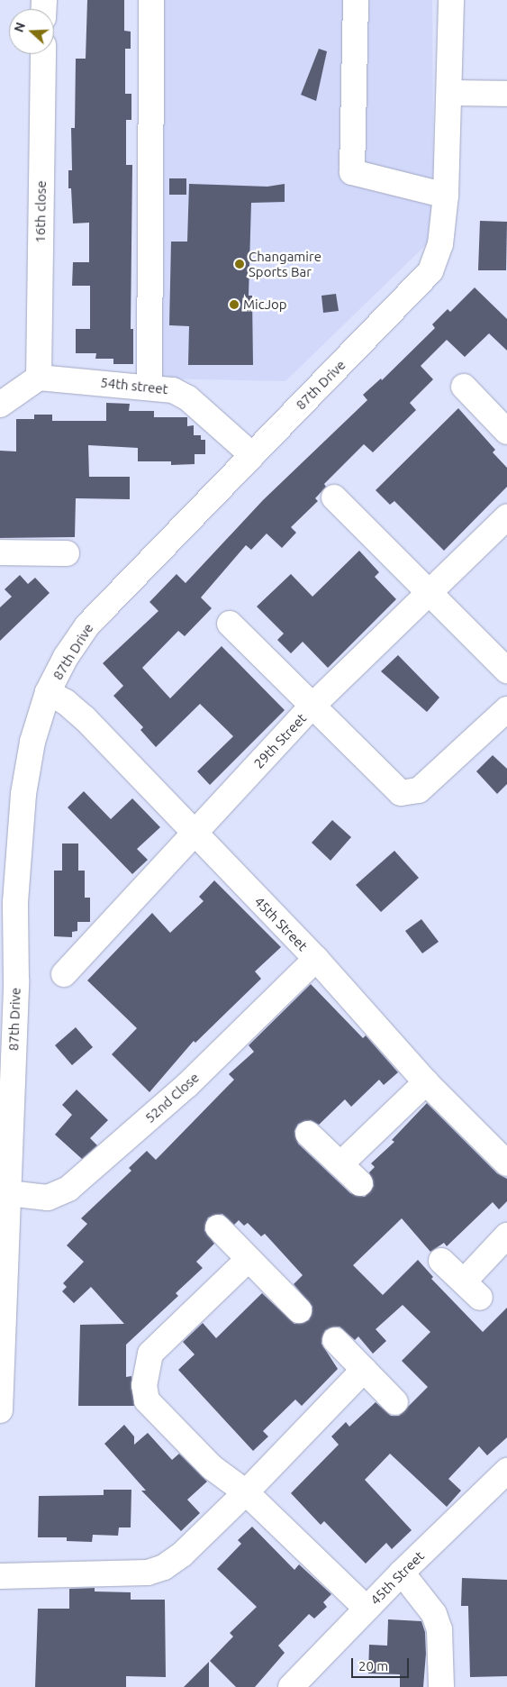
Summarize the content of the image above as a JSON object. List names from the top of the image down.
{
  "streets": {
    "street": [
      "16th close",
      "87th Drive",
      "54th street",
      "29th Street",
      "45th Street",
      "52nd Close"
    ]
  },
  "crossings": [
    ["16th close", "54th street"],
    ["87th Drive", "54th street"],
    ["87th Drive", "45th Street"],
    ["87th Drive", "52nd Close"],
    ["29th Street", "45th Street"],
    ["45th Street", "52nd Close"]
  ],
  "places": ["Changamire Sports Bar", "MicJop"],
  "scale_bar": "20 m",
  "north": "left"
}
